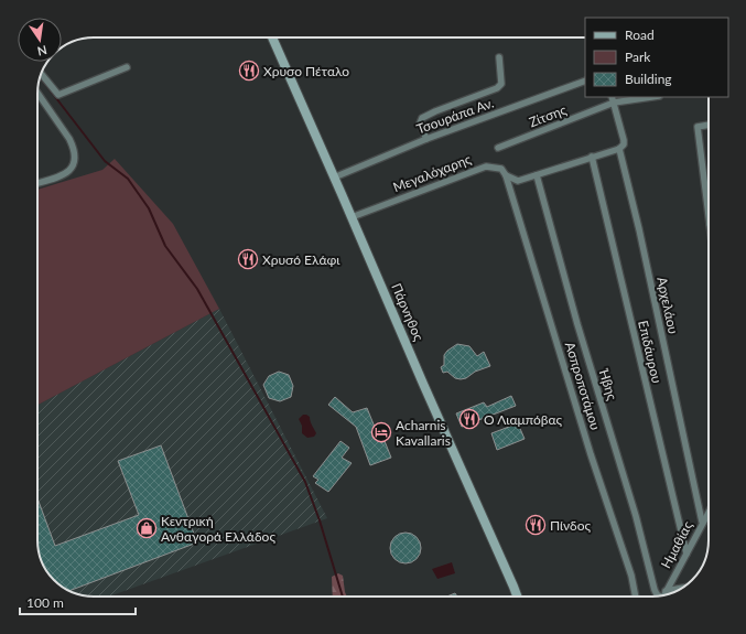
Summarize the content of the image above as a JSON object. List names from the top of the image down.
{
  "streets": {
    "main road": ["Πάρνηθος"],
    "street": [
      "Τσουράπα Αν.",
      "Ζίτσης",
      "Μεγαλόχαρης",
      "Αρχελάου",
      "Επιδάυρου",
      "Ήβης",
      "Ασπροποτάμου",
      "Ημαθίας"
    ]
  },
  "crossings": [
    ["Τσουράπα Αν.", "Πάρνηθος"],
    ["Ζίτσης", "Αρχελάου"],
    ["Μεγαλόχαρης", "Αρχελάου"],
    ["Μεγαλόχαρης", "Πάρνηθος"],
    ["Μεγαλόχαρης", "Επιδάυρου"],
    ["Μεγαλόχαρης", "Ήβης"],
    ["Μεγαλόχαρης", "Ασπροποτάμου"],
    ["Αρχελάου", "Ημαθίας"],
    ["Επιδάυρου", "Ημαθίας"]
  ],
  "places": {
    "restaurant": [
      "Χρυσο Πέταλο",
      "Χρυσό Ελάφι",
      "Ο Λιαμπόβας",
      "Πίνδος"
    ],
    "hotel": ["Acharnis Kavallaris"],
    "shop": ["Κεντρική Ανθαγορά Ελλάδος"]
  },
  "legend": ["Road", "Park", "Building"],
  "scale_bar": "100 m",
  "north": "bottom"
}
